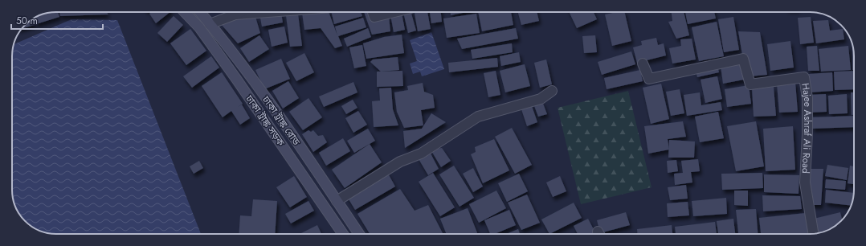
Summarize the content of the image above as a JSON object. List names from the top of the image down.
{
  "streets": {
    "main road": ["ঢাকা ট্রাঙ্ক সড়ক", "ঢাকা ট্রাঙ্ক রোড"],
    "street": ["Hajee Ashraf Ali Road"]
  },
  "scale_bar": "50 m"
}
